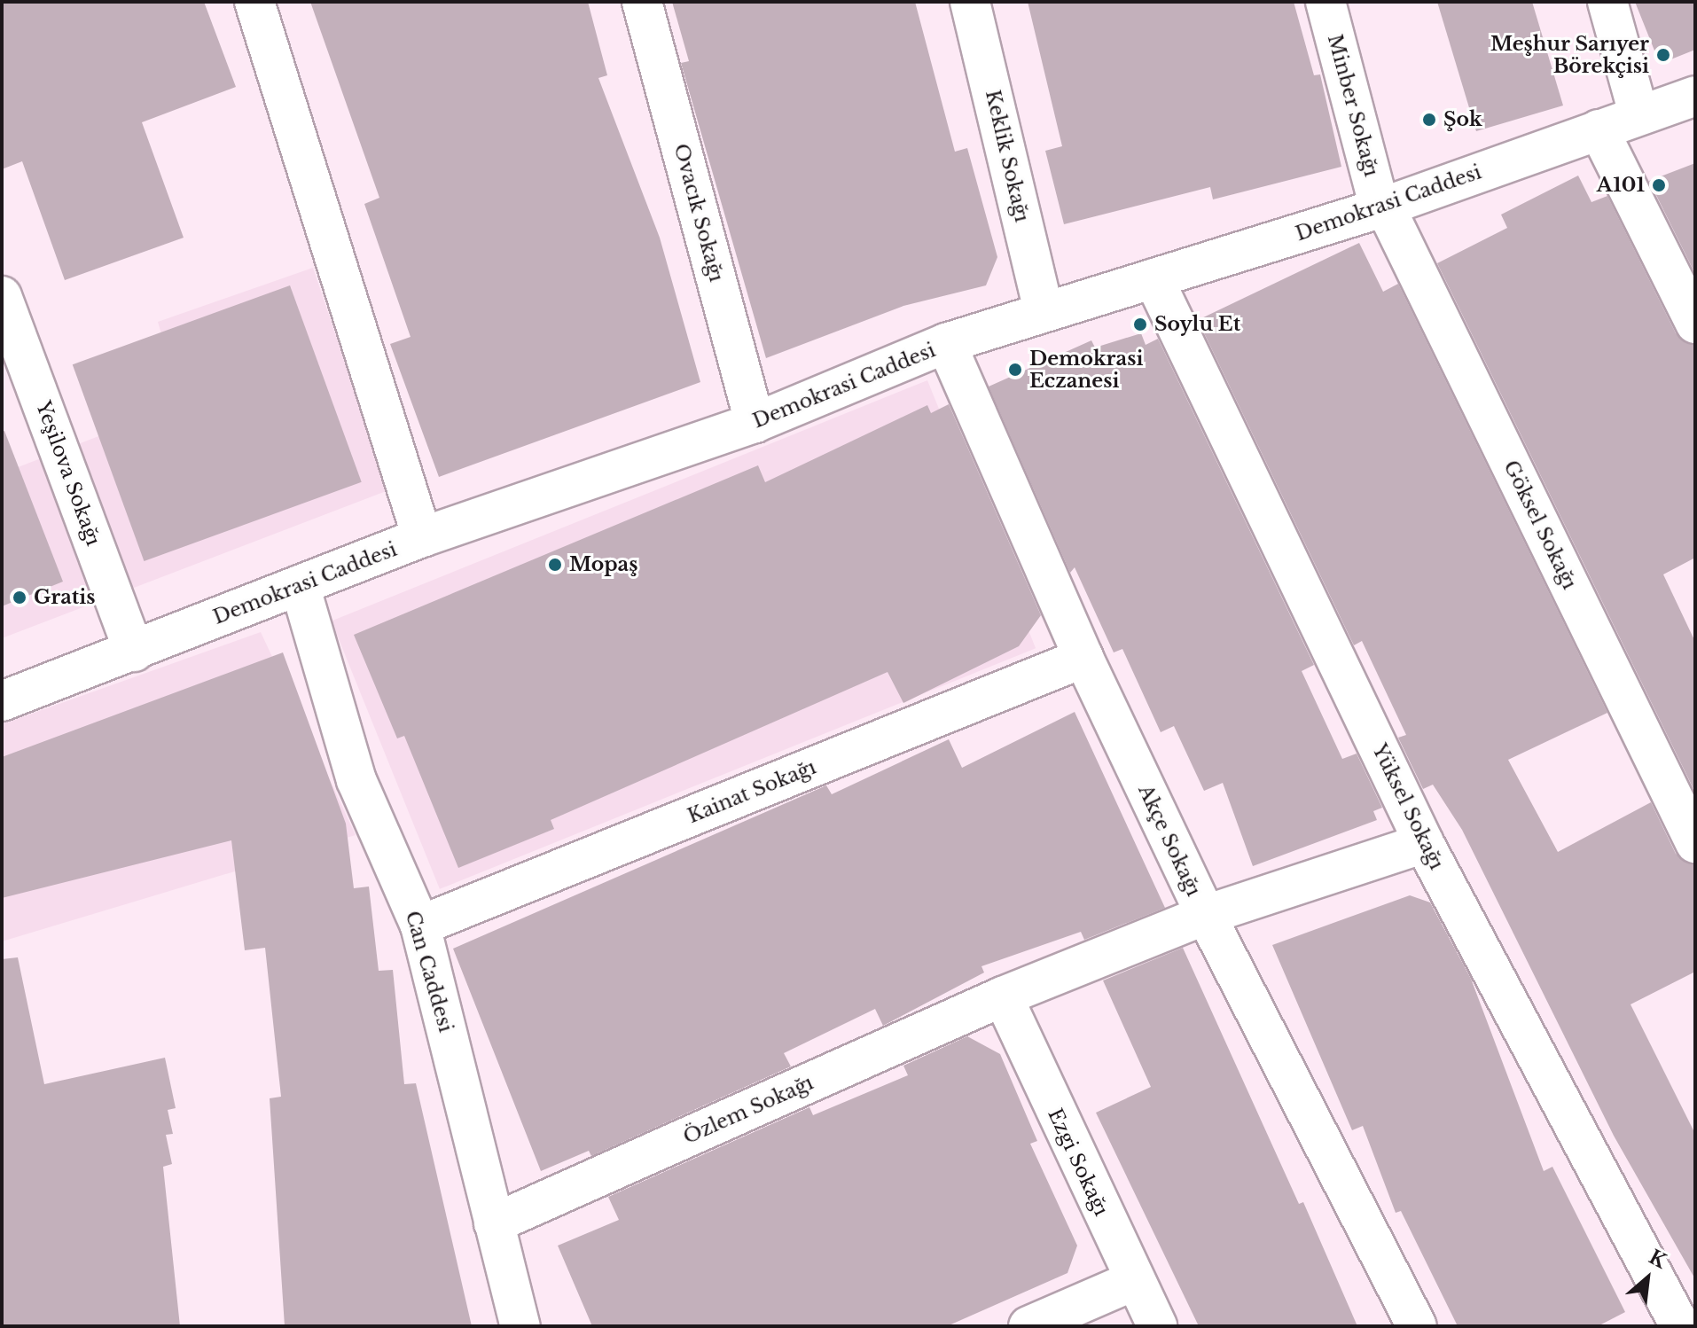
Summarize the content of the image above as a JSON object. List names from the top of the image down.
{
  "streets": {
    "street": [
      "Minber Sokağı",
      "Keklik Sokağı",
      "Demokrasi Caddesi",
      "Ovacık Sokağı",
      "Yeşilova Sokağı",
      "Göksel Sokağı",
      "Kainat Sokağı",
      "Yüksel Sokağı",
      "Akçe Sokağı",
      "Can Caddesi",
      "Özlem Sokağı",
      "Ezgi Sokağı"
    ]
  },
  "crossings": [
    ["Minber Sokağı", "Demokrasi Caddesi"],
    ["Minber Sokağı", "Göksel Sokağı"],
    ["Keklik Sokağı", "Demokrasi Caddesi"],
    ["Demokrasi Caddesi", "Ovacık Sokağı"],
    ["Demokrasi Caddesi", "Yeşilova Sokağı"],
    ["Demokrasi Caddesi", "Göksel Sokağı"],
    ["Demokrasi Caddesi", "Yüksel Sokağı"],
    ["Demokrasi Caddesi", "Akçe Sokağı"],
    ["Demokrasi Caddesi", "Can Caddesi"],
    ["Kainat Sokağı", "Akçe Sokağı"],
    ["Kainat Sokağı", "Can Caddesi"],
    ["Yüksel Sokağı", "Özlem Sokağı"],
    ["Akçe Sokağı", "Özlem Sokağı"],
    ["Can Caddesi", "Özlem Sokağı"],
    ["Özlem Sokağı", "Ezgi Sokağı"]
  ],
  "places": [
    "Meşhur Sarıyer Börekçisi",
    "Şok",
    "A101",
    "Soylu Et",
    "Demokrasi Eczanesi",
    "Mopaş",
    "Gratis"
  ],
  "north": "top right"
}
